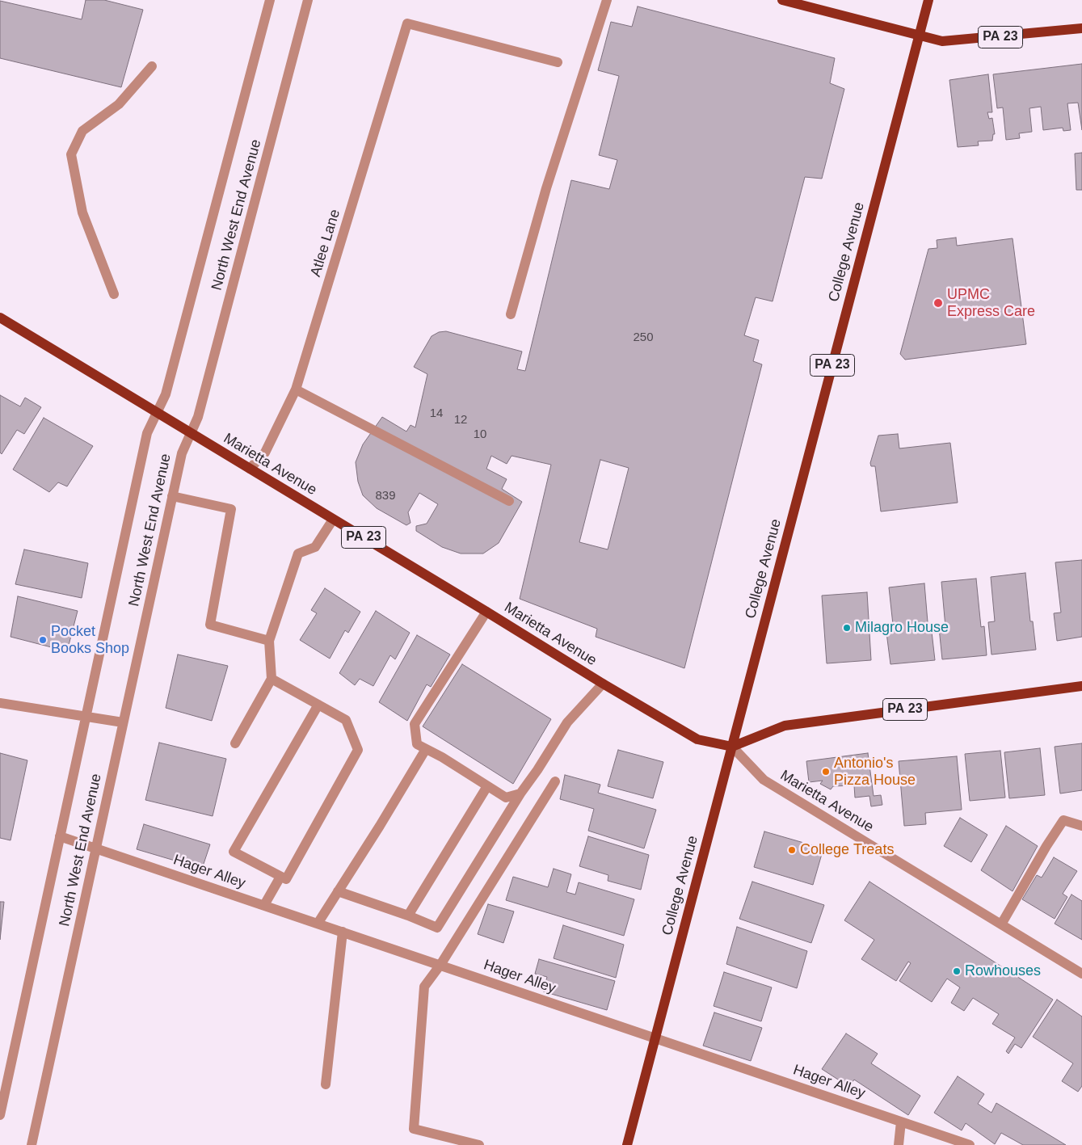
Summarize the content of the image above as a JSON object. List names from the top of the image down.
{
  "streets": {
    "main road": ["PA 23", "College Avenue", "Marietta Avenue"],
    "street": ["North West End Avenue", "Atlee Lane", "Hager Alley"]
  },
  "crossings": [
    ["PA 23", "College Avenue"],
    ["PA 23", "Marietta Avenue"],
    ["North West End Avenue", "Marietta Avenue"],
    ["North West End Avenue", "Hager Alley"],
    ["College Avenue", "Marietta Avenue"],
    ["College Avenue", "Hager Alley"]
  ],
  "places": [
    "UPMC Express Care",
    "Milagro House",
    "Pocket Books Shop",
    "Antonio's Pizza House",
    "College Treats",
    "Rowhouses"
  ],
  "house_numbers": [
    "250",
    "14",
    "12",
    "10",
    "839"
  ]
}
